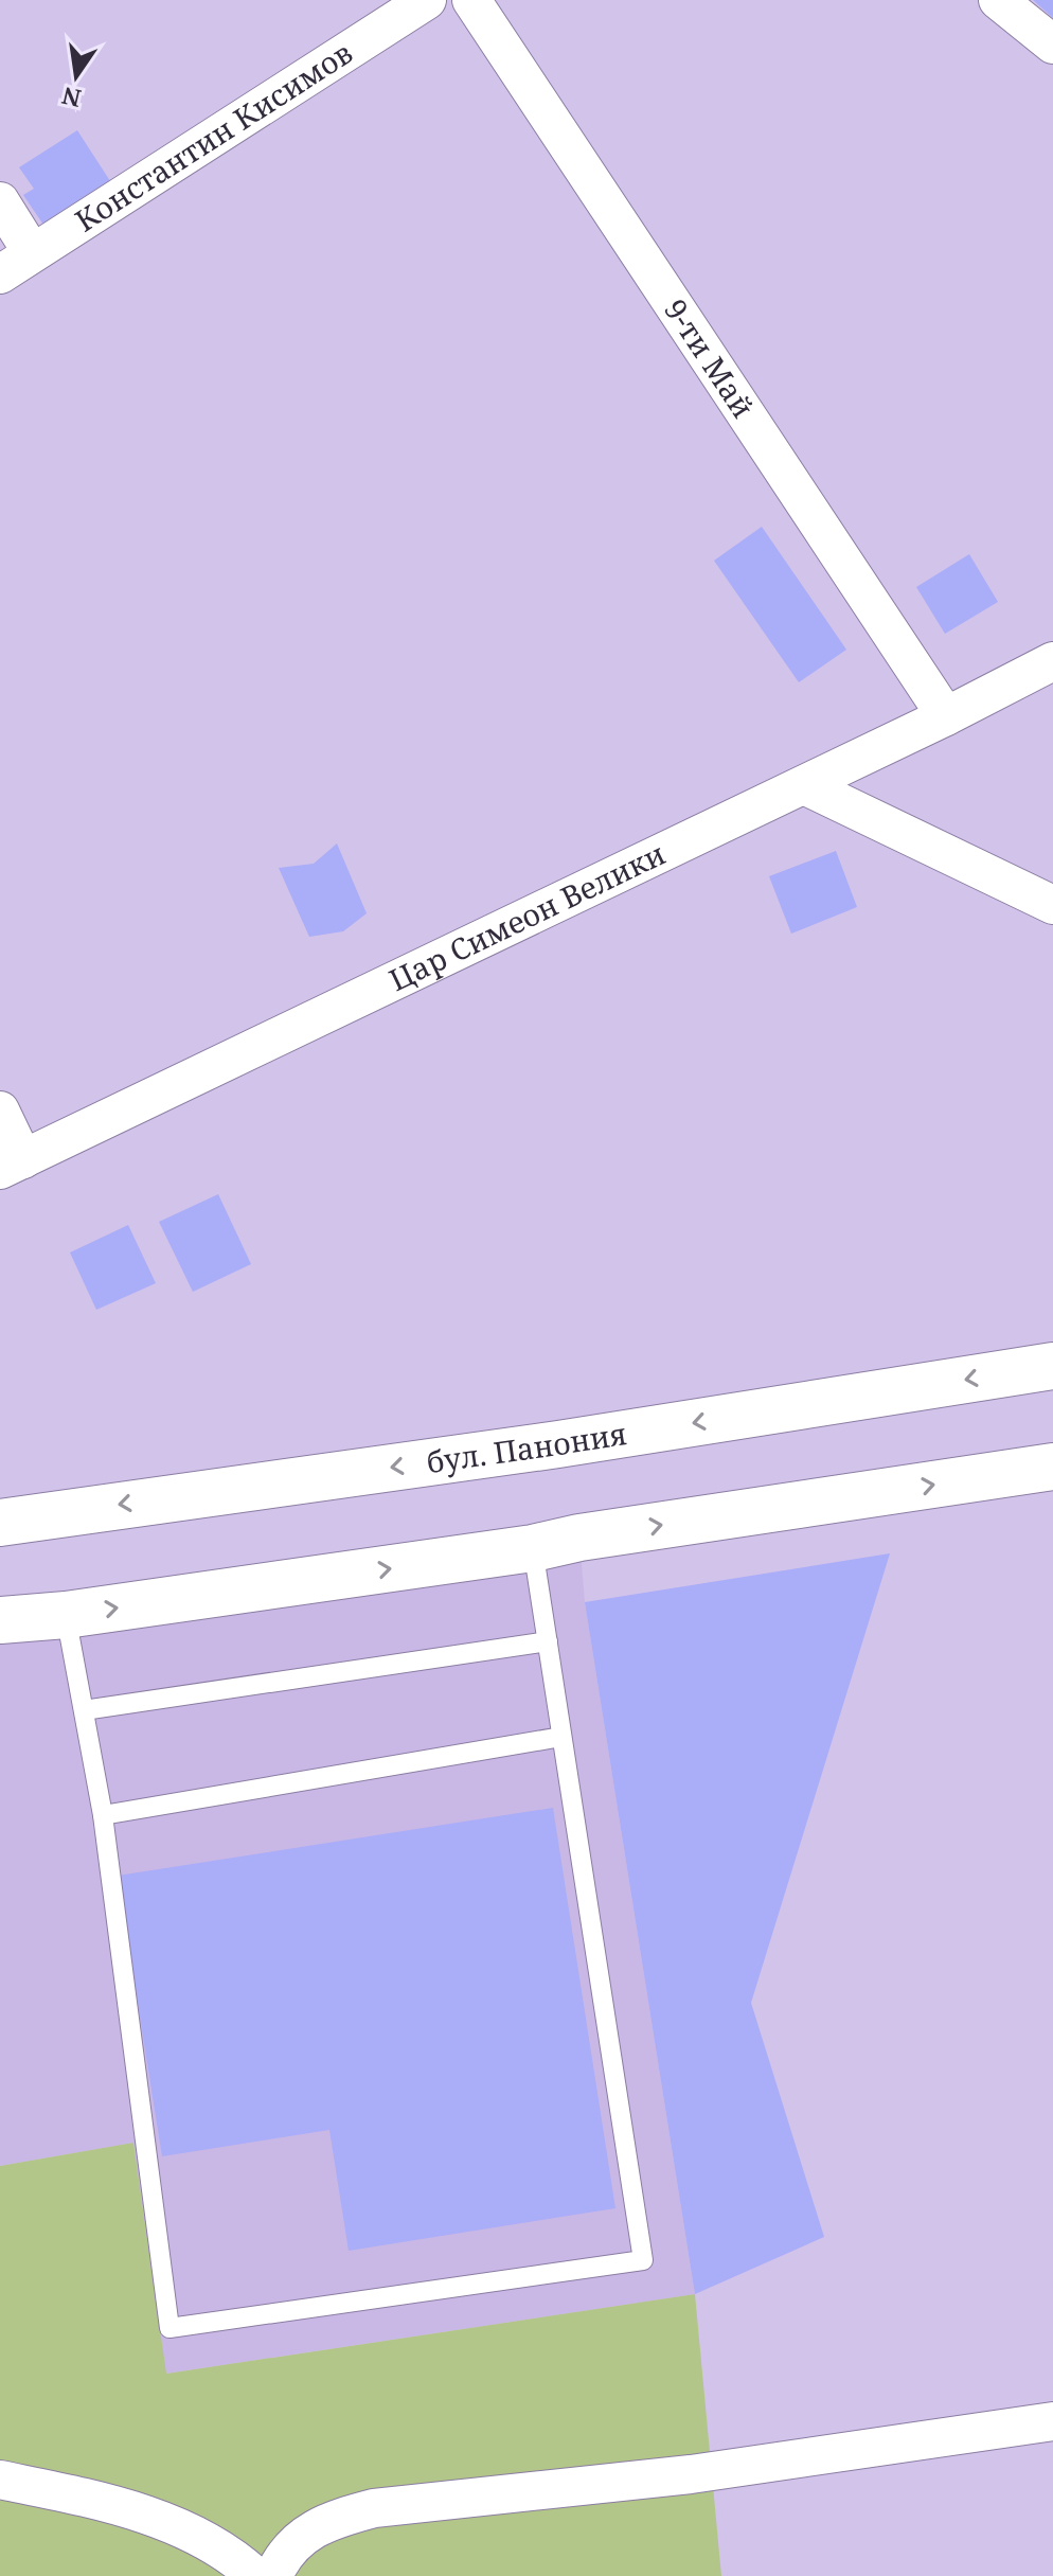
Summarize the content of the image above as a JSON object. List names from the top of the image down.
{
  "streets": {
    "main road": ["бул. Панония"],
    "street": ["Константин Кисимов", "9-ти Май", "Цар Симеон Велики"]
  },
  "crossings": [
    ["9-ти Май", "Цар Симеон Велики"]
  ],
  "north": "bottom"
}
